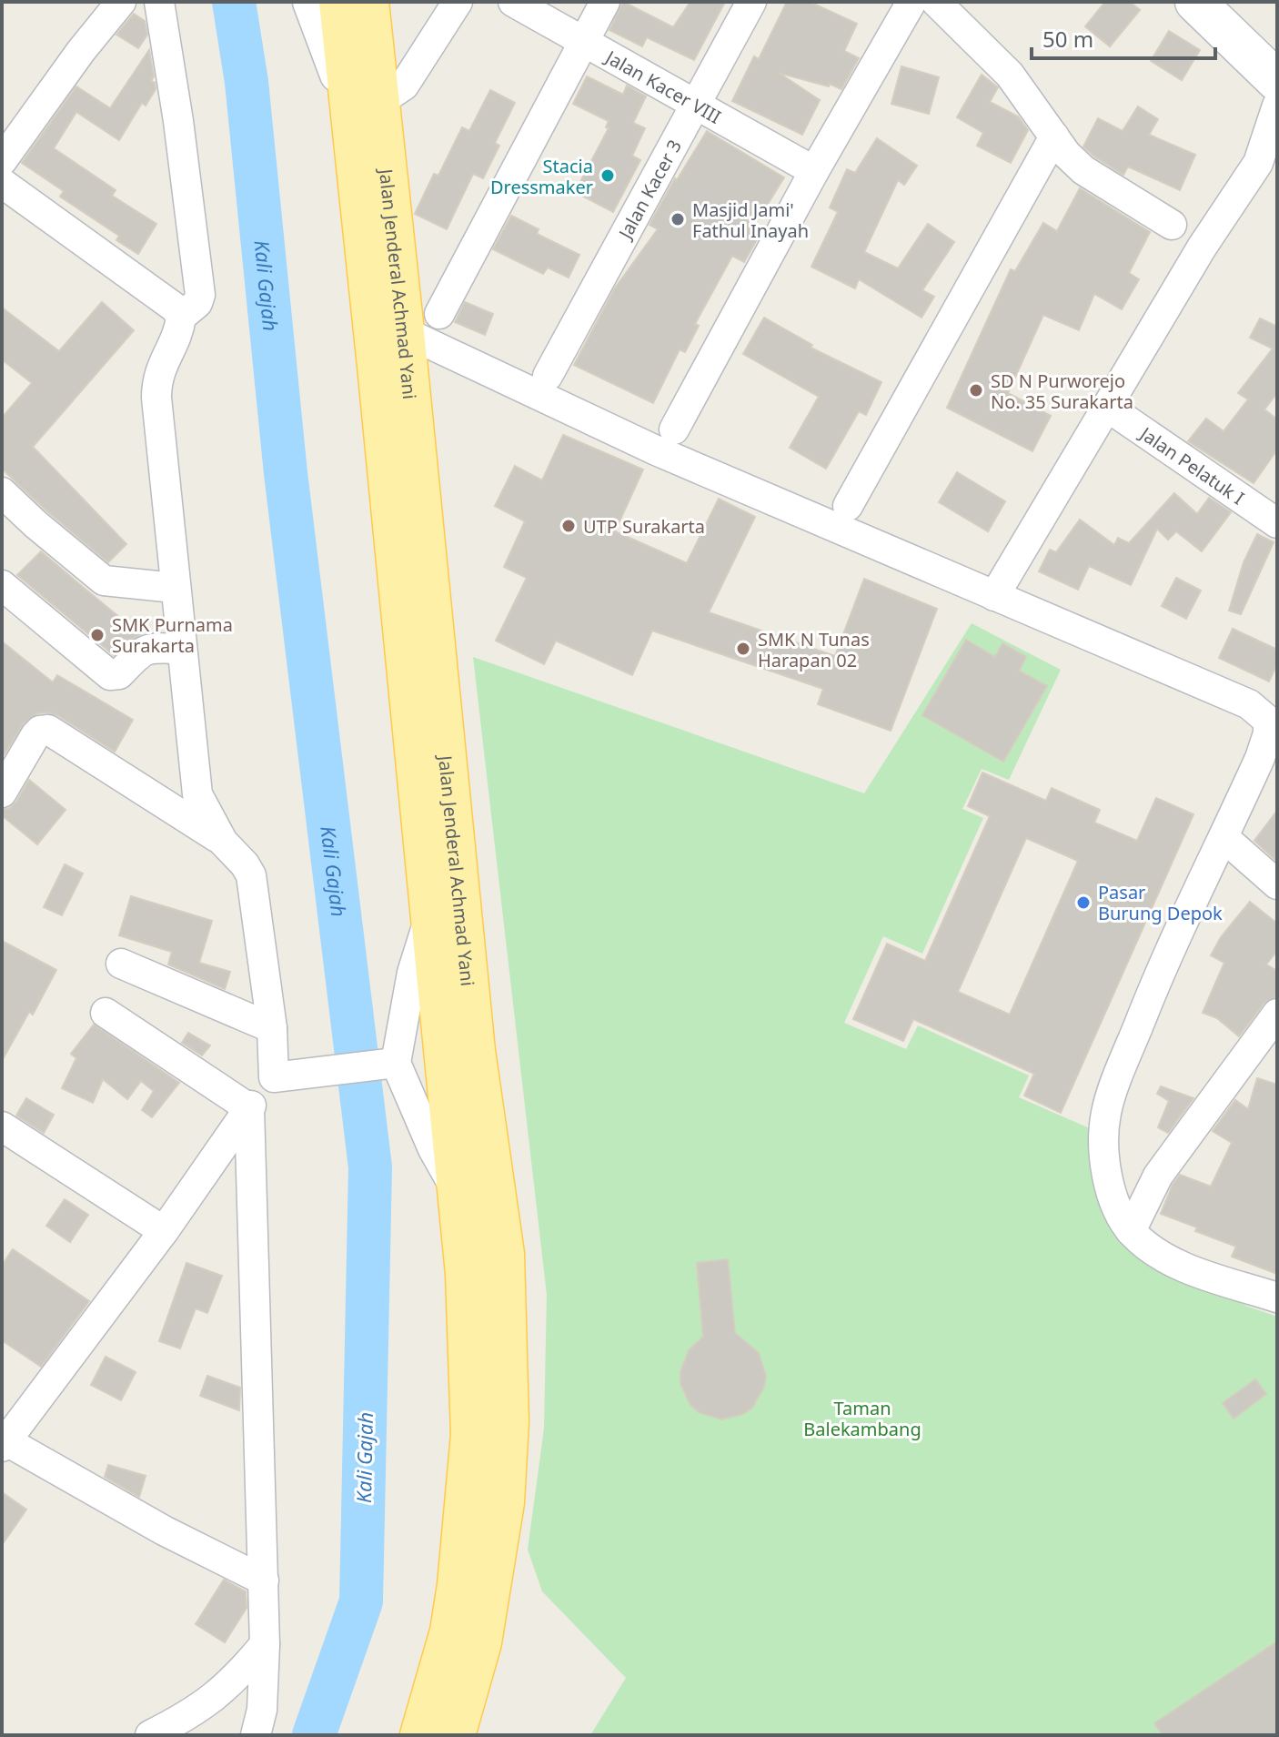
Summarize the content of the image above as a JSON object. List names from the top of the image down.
{
  "streets": {
    "main road": ["Jalan Jenderal Achmad Yani"],
    "street": ["Jalan Kacer VIII", "Jalan Kacer 3", "Jalan Pelatuk I"]
  },
  "crossings": [
    ["Jalan Kacer VIII", "Jalan Kacer 3"]
  ],
  "water": ["Kali Gajah"],
  "parks": ["Taman Balekambang"],
  "places": [
    "Stacia Dressmaker",
    "Masjid Jami' Fathul Inayah",
    "SD N Purworejo No. 35 Surakarta",
    "UTP Surakarta",
    "SMK Purnama Surakarta",
    "SMK N Tunas Harapan 02",
    "Pasar Burung Depok"
  ],
  "scale_bar": "50 m"
}
